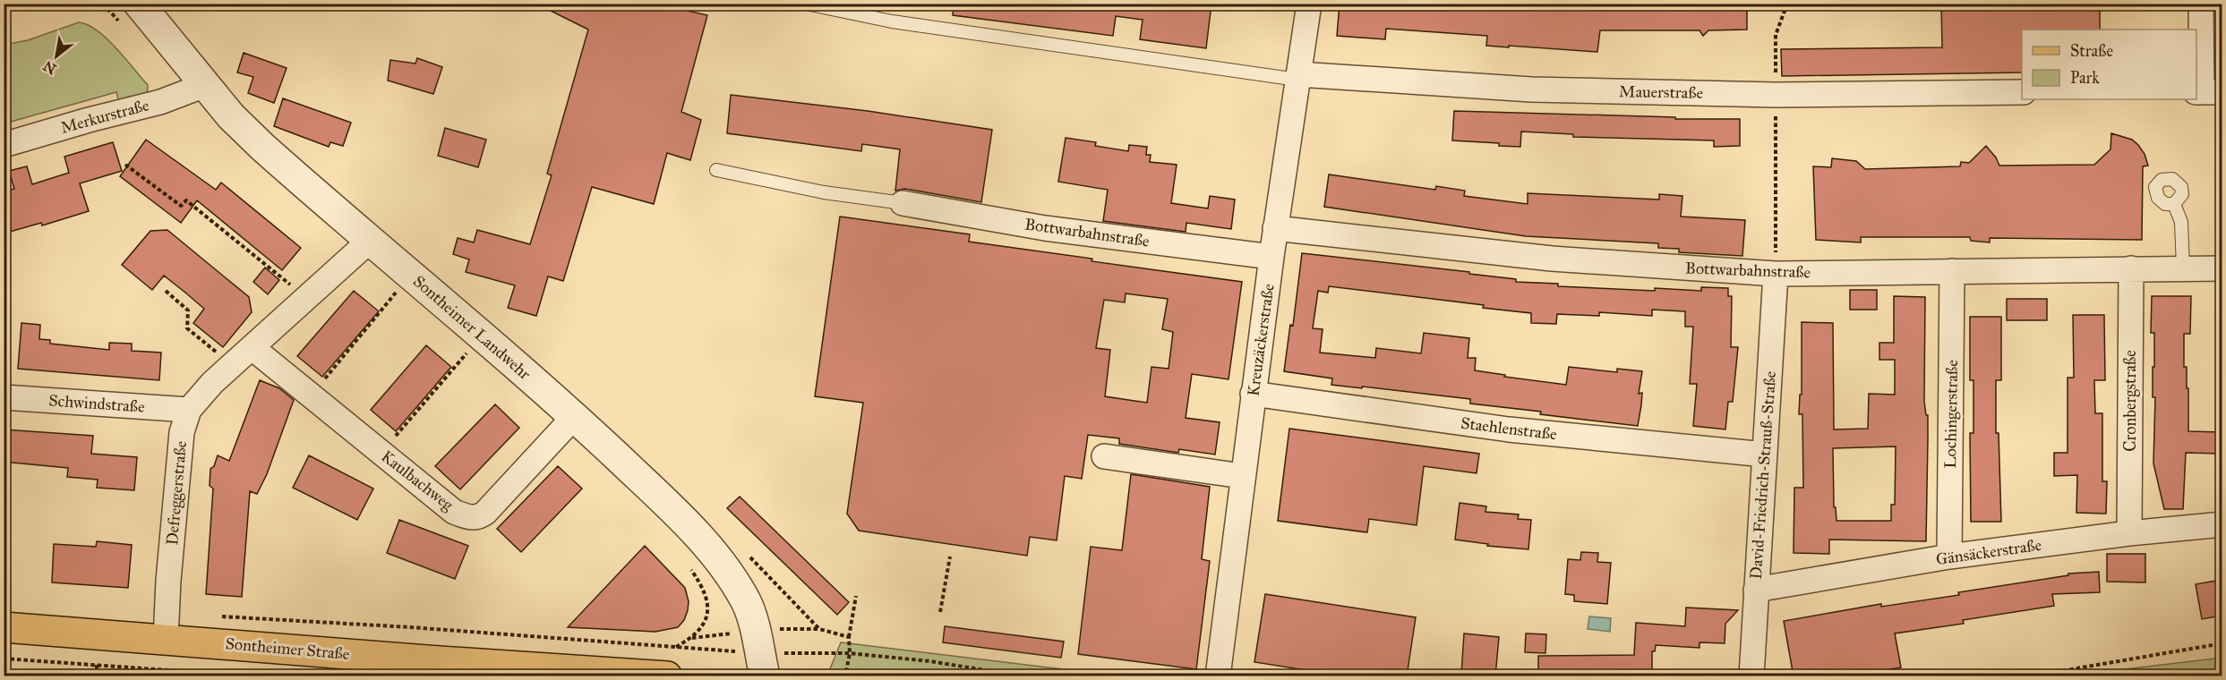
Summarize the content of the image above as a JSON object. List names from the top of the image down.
{
  "streets": {
    "main road": ["Sontheimer Straße"],
    "street": [
      "Mauerstraße",
      "Merkurstraße",
      "Bottwarbahnstraße",
      "Sontheimer Landwehr",
      "Kreuzäckerstraße",
      "Cronbergstraße",
      "Schwindstraße",
      "Lochingerstraße",
      "Staehlenstraße",
      "David-Friedrich-Strauß-Straße",
      "Kaulbachweg",
      "Defreggerstraße",
      "Gänsäckerstraße"
    ]
  },
  "crossings": [
    ["Mauerstraße", "Kreuzäckerstraße"],
    ["Merkurstraße", "Sontheimer Landwehr"],
    ["Bottwarbahnstraße", "Kreuzäckerstraße"],
    ["Bottwarbahnstraße", "Cronbergstraße"],
    ["Bottwarbahnstraße", "Lochingerstraße"],
    ["Bottwarbahnstraße", "David-Friedrich-Strauß-Straße"],
    ["Sontheimer Landwehr", "Kaulbachweg"],
    ["Sontheimer Landwehr", "Defreggerstraße"],
    ["Kreuzäckerstraße", "Staehlenstraße"],
    ["Cronbergstraße", "Gänsäckerstraße"],
    ["Schwindstraße", "Defreggerstraße"],
    ["Lochingerstraße", "Gänsäckerstraße"],
    ["Staehlenstraße", "David-Friedrich-Strauß-Straße"],
    ["David-Friedrich-Strauß-Straße", "Gänsäckerstraße"],
    ["Kaulbachweg", "Defreggerstraße"],
    ["Defreggerstraße", "Sontheimer Straße"]
  ],
  "legend": ["Straße", "Park"],
  "north": "bottom left"
}
